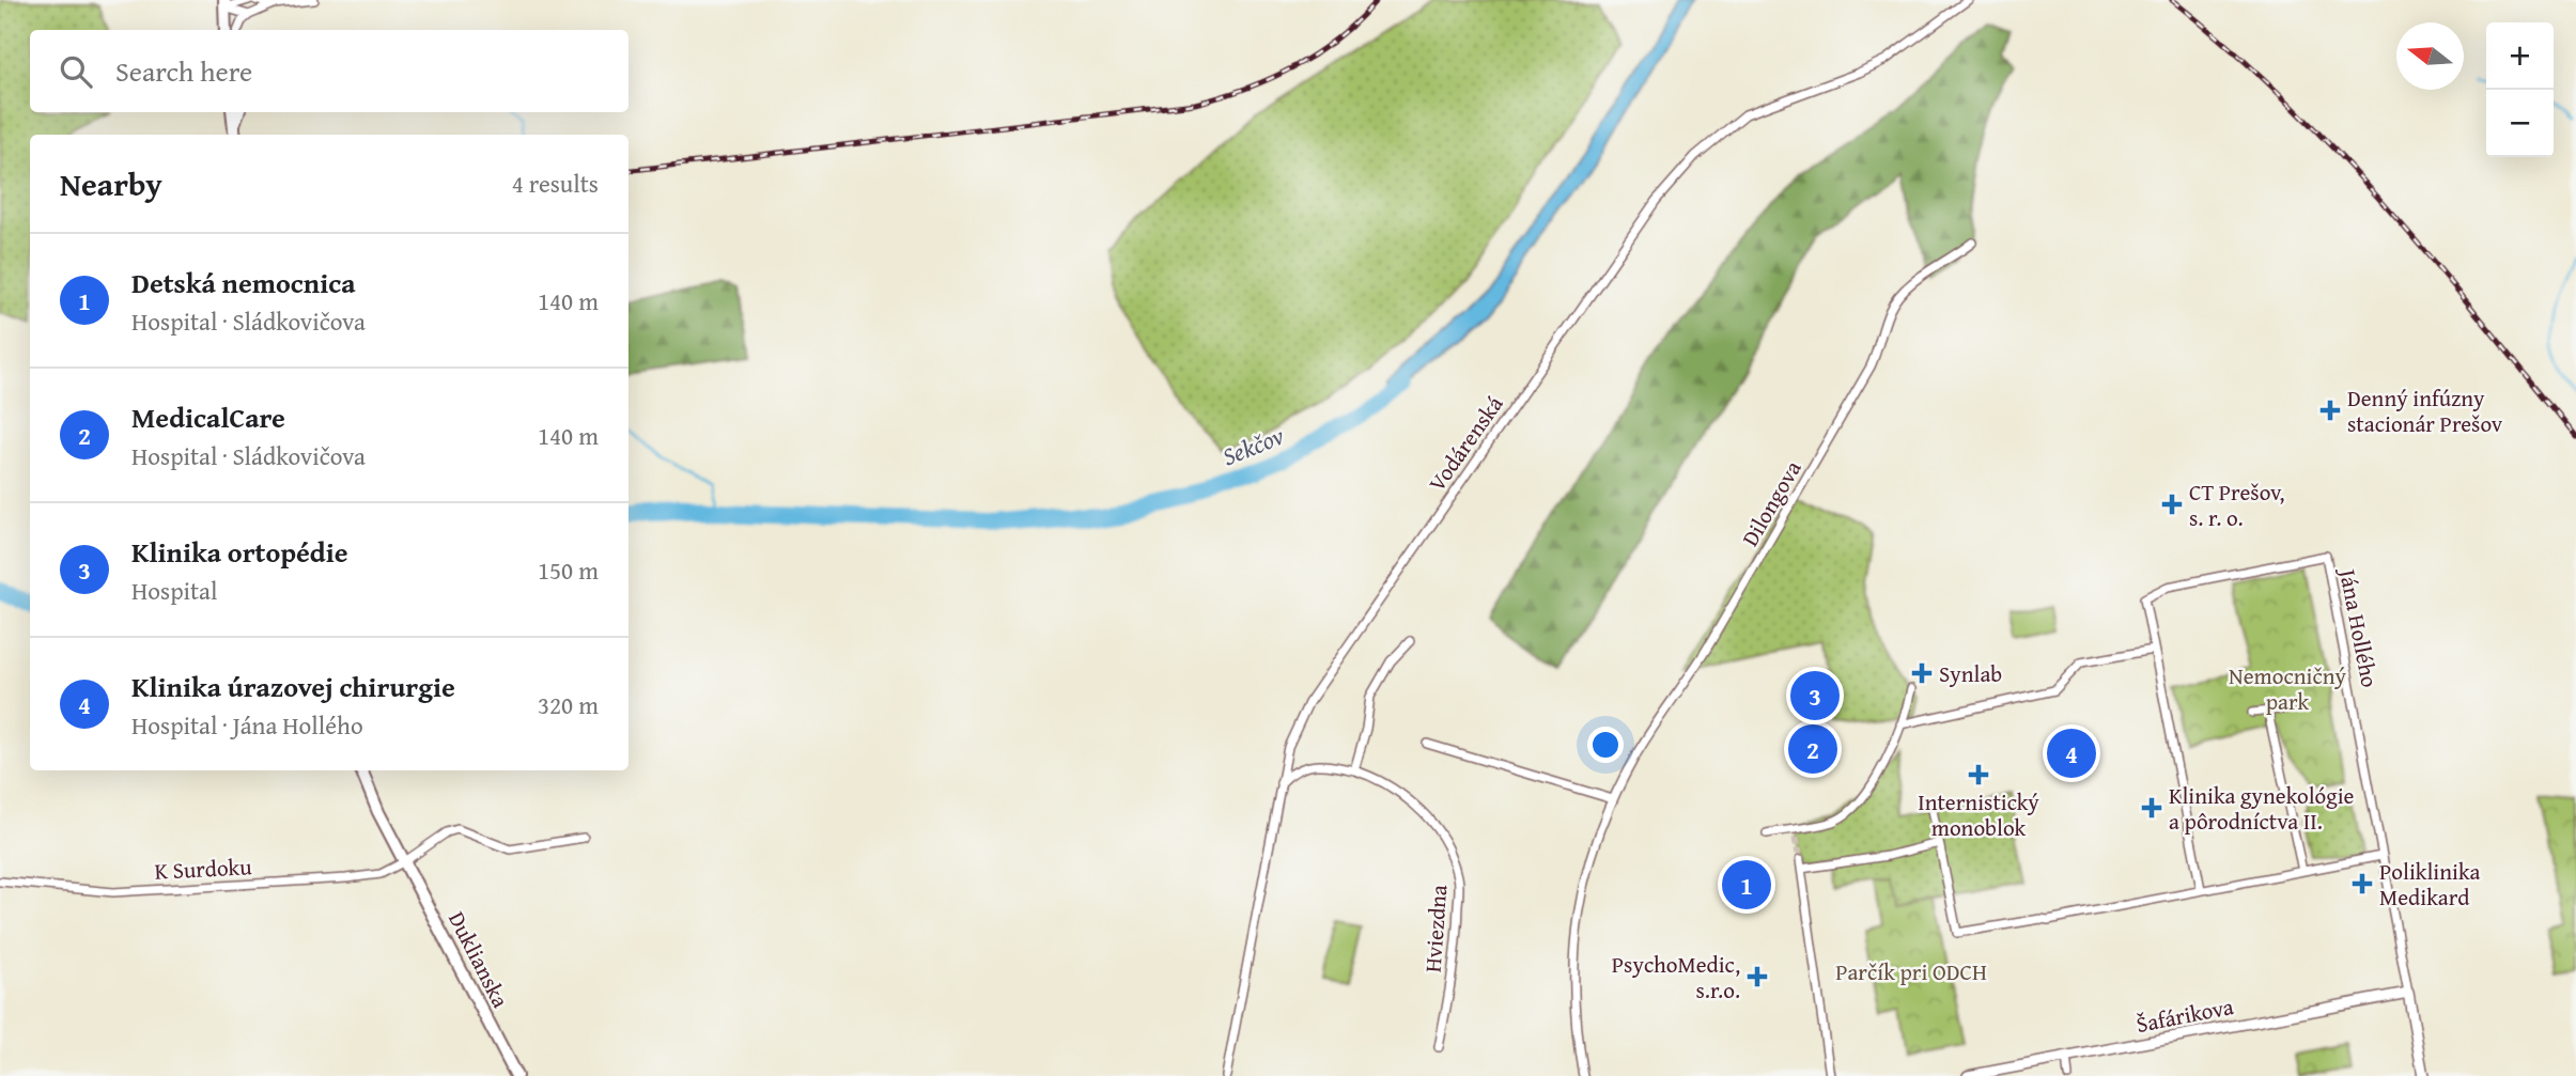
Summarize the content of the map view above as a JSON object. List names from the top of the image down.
{
  "streets": {
    "main road": ["Duklianska"],
    "street": [
      "Vodárenská",
      "Dilongova",
      "Jána Hollého",
      "K Surdoku",
      "Hviezdna",
      "Šafárikova"
    ]
  },
  "crossings": [
    ["Vodárenská", "Hviezdna"],
    ["Jána Hollého", "Šafárikova"],
    ["K Surdoku", "Duklianska"]
  ],
  "water": ["Sekčov"],
  "parks": ["Nemocničný park", "Parčík pri ODCH"],
  "places": {
    "health": [
      "Denný infúzny stacionár Prešov",
      "CT Prešov, s. r. o.",
      "Synlab",
      "Internistický monoblok",
      "Klinika gynekológie a pôrodníctva II.",
      "Poliklinika Medikard",
      "PsychoMedic, s.r.o."
    ]
  },
  "north": "left",
  "page": {
    "map_buttons": ["+", "−"],
    "search": "Search here",
    "heading": ["Nearby", "4 results"],
    "list": [
      {
        "mark": "1",
        "name": "Detská nemocnica",
        "note": "Hospital · Sládkovičova",
        "value": "140 m"
      },
      {
        "mark": "2",
        "name": "MedicalCare",
        "note": "Hospital · Sládkovičova",
        "value": "140 m"
      },
      {
        "mark": "3",
        "name": "Klinika ortopédie",
        "note": "Hospital",
        "value": "150 m"
      },
      {
        "mark": "4",
        "name": "Klinika úrazovej chirurgie",
        "note": "Hospital · Jána Hollého",
        "value": "320 m"
      }
    ],
    "pins": [
      "3",
      "2",
      "4",
      "1"
    ]
  }
}
